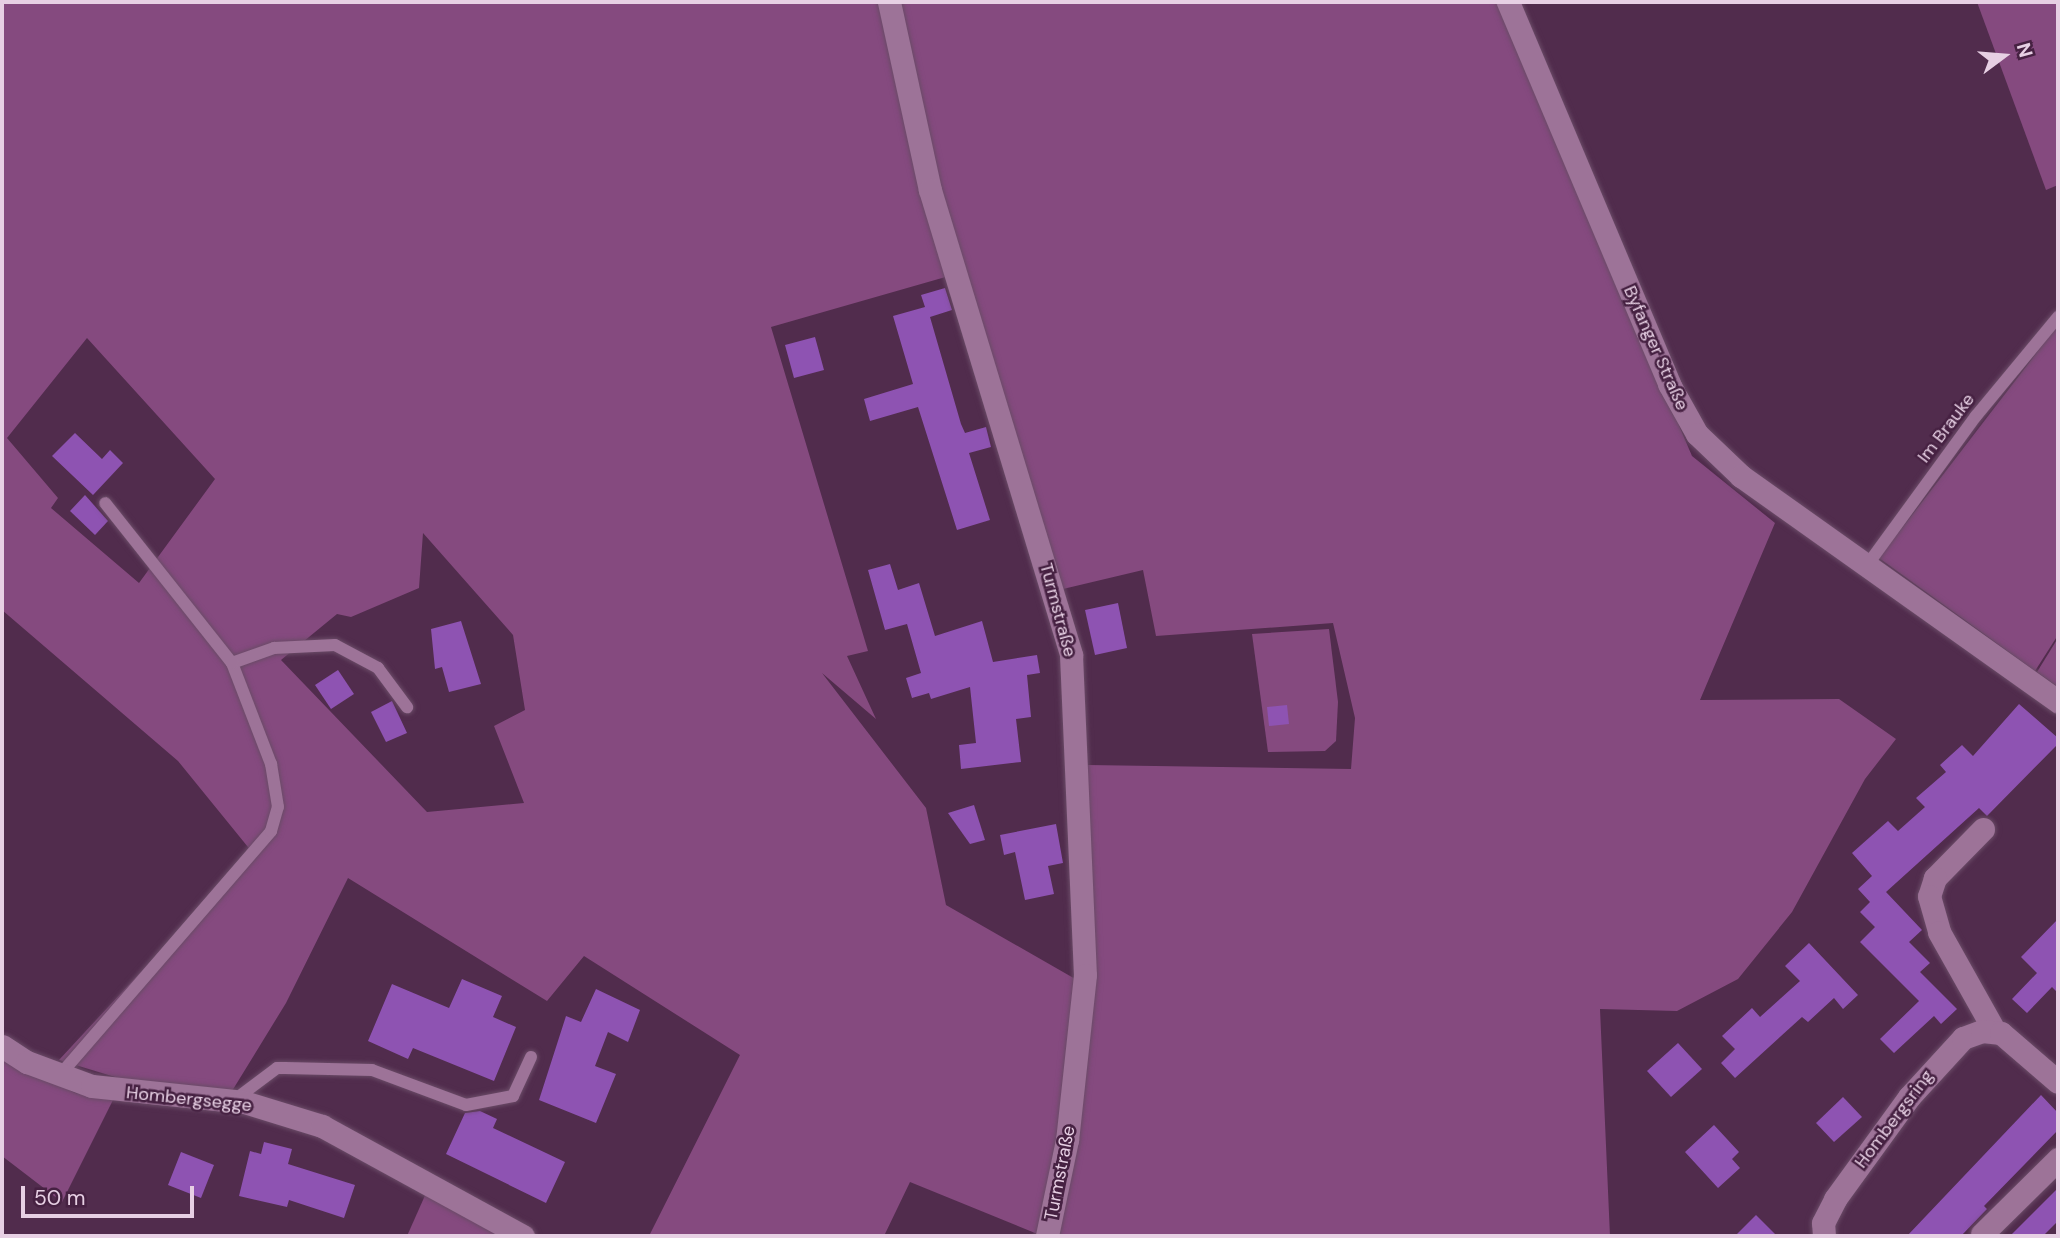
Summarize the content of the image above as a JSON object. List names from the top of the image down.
{
  "streets": {
    "street": [
      "Byfanger Straße",
      "Turmstraße",
      "Hombergsegge",
      "Hombergsring"
    ],
    "lane": ["Im Brauke"]
  },
  "crossings": [
    ["Byfanger Straße", "Im Brauke"]
  ],
  "scale_bar": "50 m",
  "north": "right"
}
